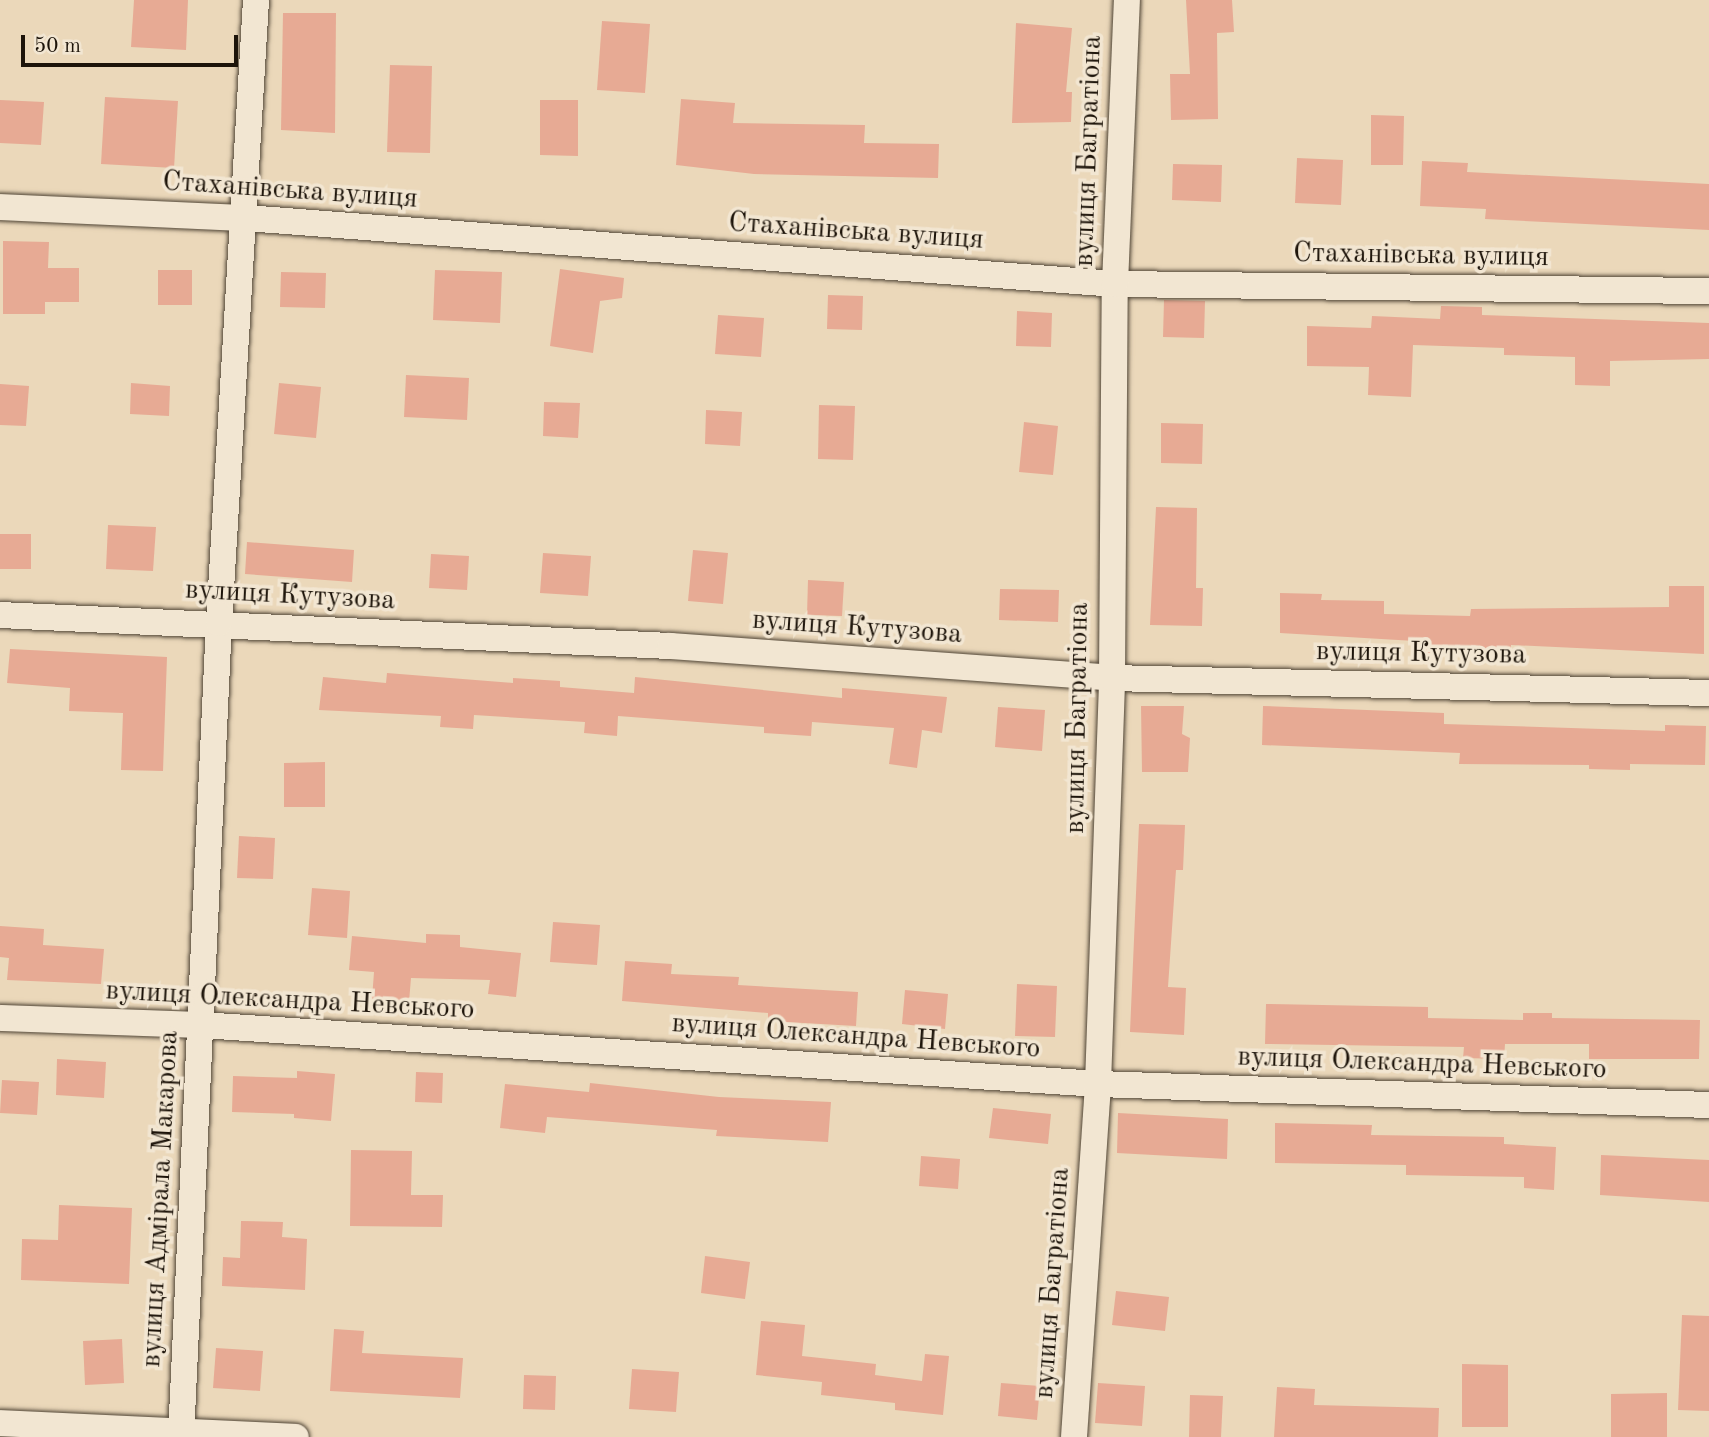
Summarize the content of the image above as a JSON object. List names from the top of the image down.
{
  "streets": {
    "street": [
      "вулиця Багратіона",
      "Стаханівська вулиця",
      "вулиця Кутузова",
      "вулиця Олександра Невського",
      "вулиця Адмірала Макарова"
    ]
  },
  "crossings": [
    ["вулиця Багратіона", "Стаханівська вулиця"],
    ["вулиця Багратіона", "вулиця Кутузова"],
    ["вулиця Багратіона", "вулиця Олександра Невського"],
    ["Стаханівська вулиця", "вулиця Адмірала Макарова"],
    ["вулиця Кутузова", "вулиця Адмірала Макарова"],
    ["вулиця Олександра Невського", "вулиця Адмірала Макарова"]
  ],
  "scale_bar": "50 m"
}
